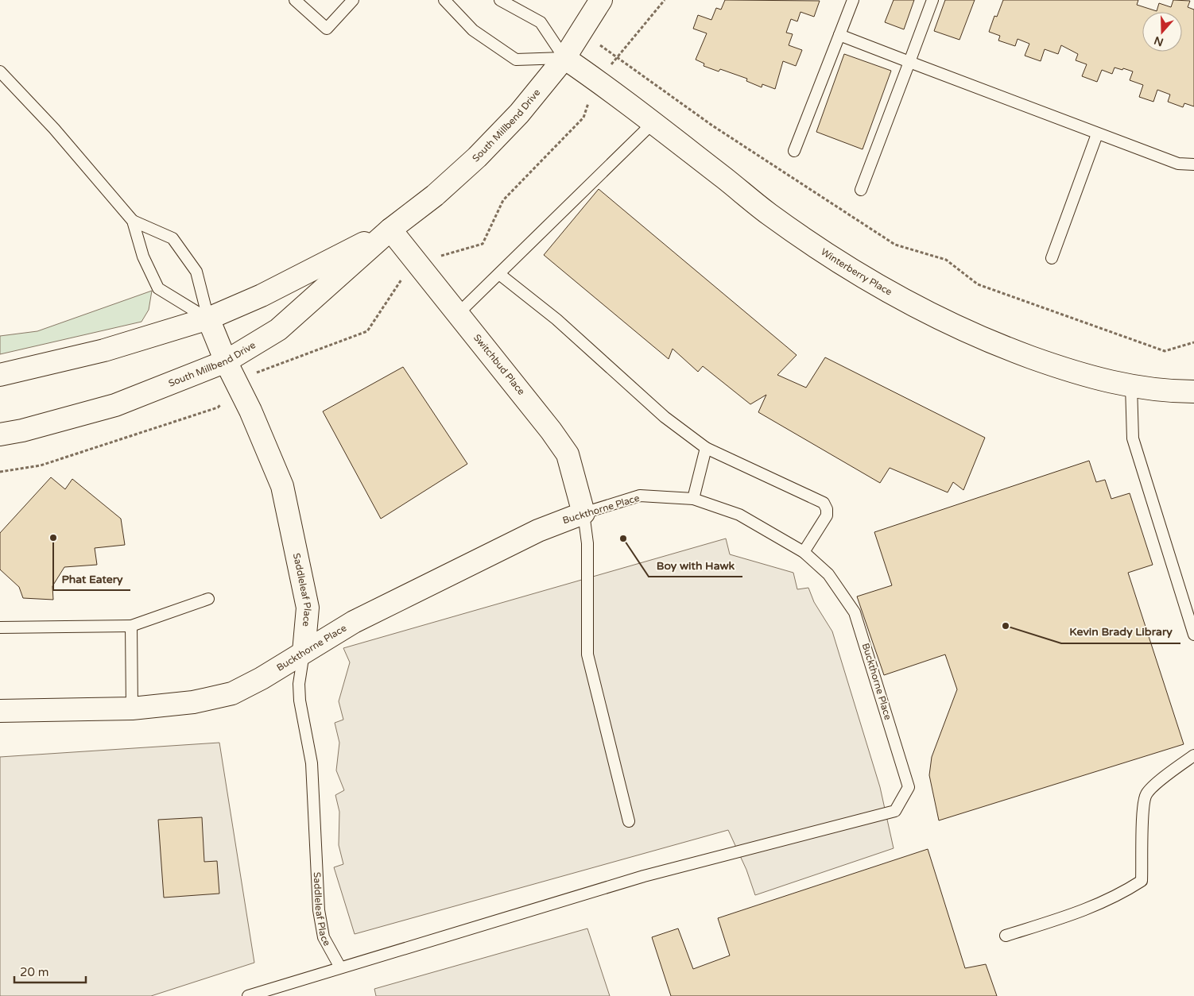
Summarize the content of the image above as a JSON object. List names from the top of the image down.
{
  "streets": {
    "street": [
      "South Millbend Drive",
      "Winterberry Place",
      "Switchbud Place",
      "Buckthorne Place",
      "Saddleleaf Place"
    ]
  },
  "crossings": [
    ["South Millbend Drive", "Winterberry Place"],
    ["South Millbend Drive", "Switchbud Place"],
    ["South Millbend Drive", "Saddleleaf Place"],
    ["Switchbud Place", "Buckthorne Place"],
    ["Buckthorne Place", "Saddleleaf Place"]
  ],
  "places": ["Phat Eatery", "Boy with Hawk", "Kevin Brady Library"],
  "scale_bar": "20 m",
  "north": "bottom"
}
